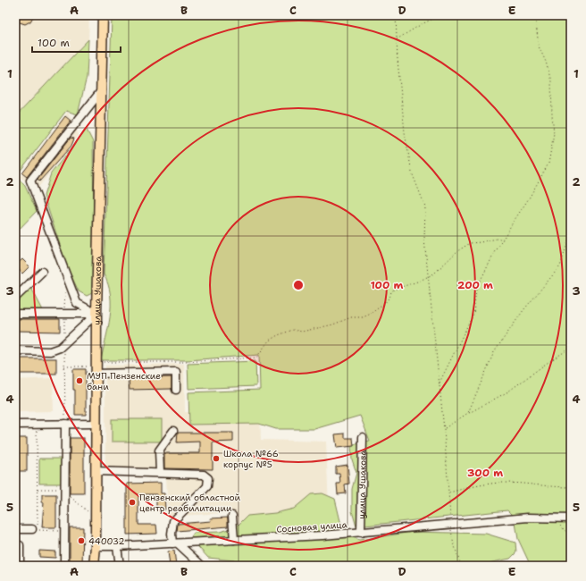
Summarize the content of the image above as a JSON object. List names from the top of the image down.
{
  "streets": {
    "main road": ["улица Ушакова"],
    "street": ["Сосновая улица"]
  },
  "crossings": [
    ["улица Ушакова", "Сосновая улица"]
  ],
  "places": [
    "МУП Пензенские бани",
    "Школа №66 корпус №5",
    "Пензенский областной центр реабилитации",
    "440032"
  ],
  "scale_bar": "100 m",
  "grid": {
    "columns": [
      "A",
      "B",
      "C",
      "D",
      "E"
    ],
    "rows": [
      "1",
      "2",
      "3",
      "4",
      "5"
    ]
  },
  "rings": ["100 m", "200 m", "300 m"]
}
